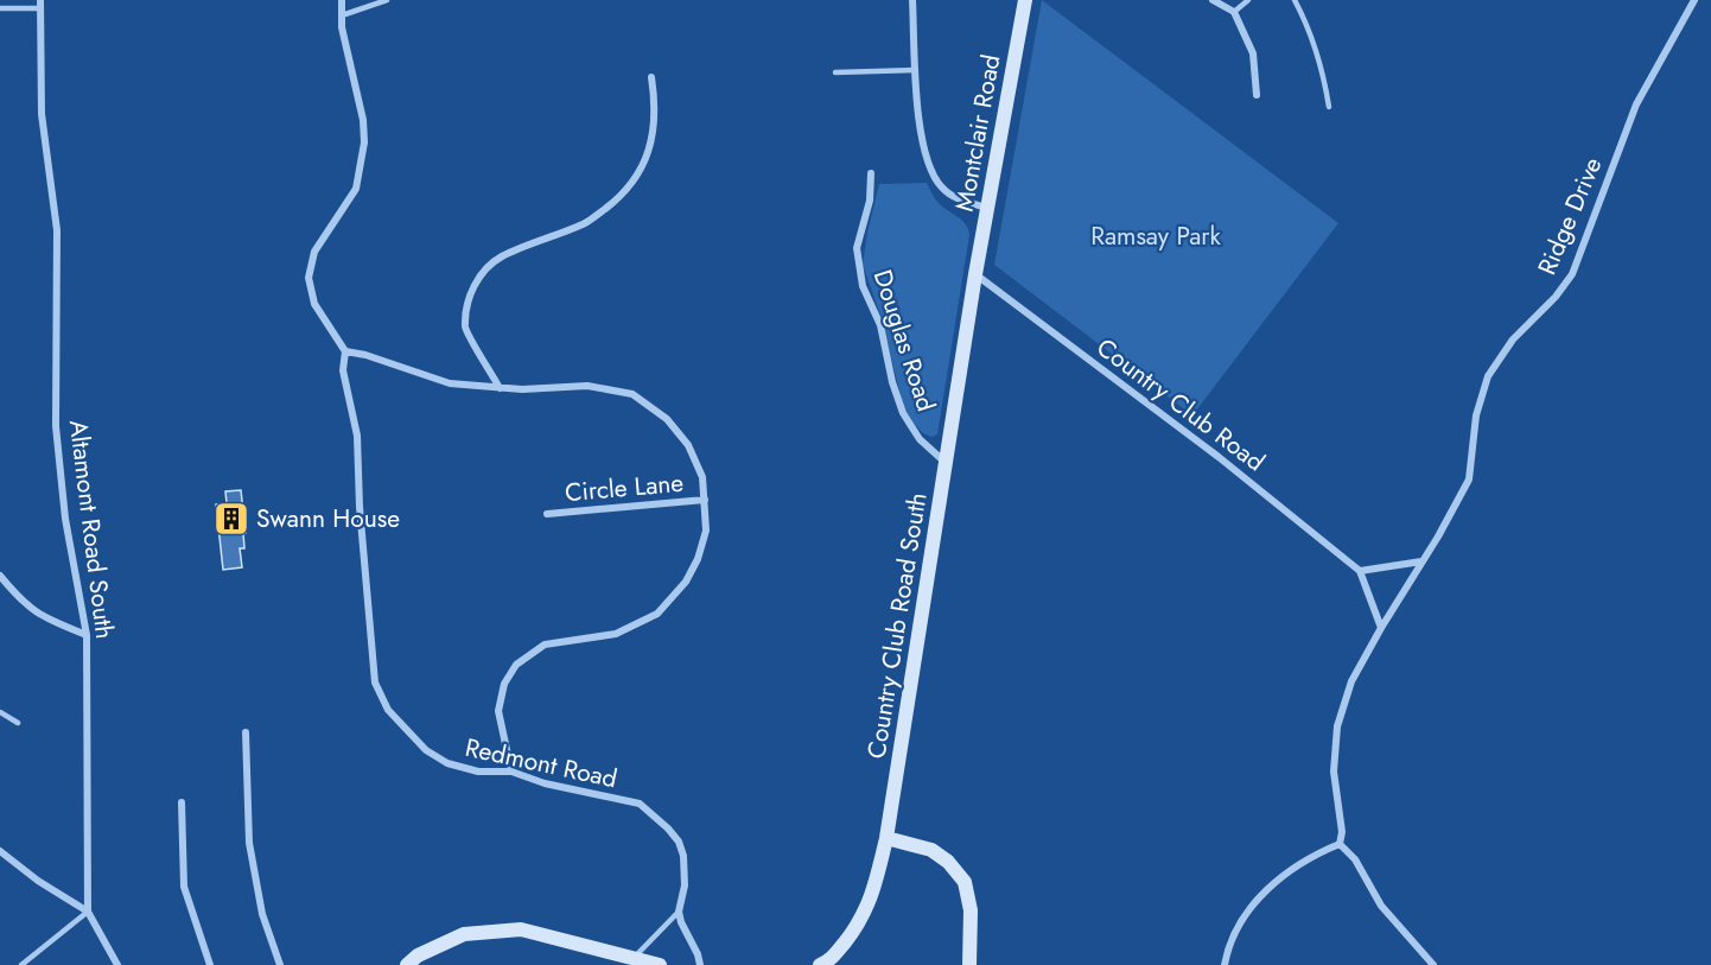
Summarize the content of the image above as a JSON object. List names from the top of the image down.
{
  "streets": {
    "main road": ["Montclair Road", "Country Club Road South"],
    "street": [
      "Ridge Drive",
      "Douglas Road",
      "Country Club Road",
      "Circle Lane",
      "Altamont Road South",
      "Redmont Road"
    ]
  },
  "crossings": [
    ["Montclair Road", "Country Club Road"],
    ["Montclair Road", "Country Club Road South"],
    ["Douglas Road", "Country Club Road South"],
    ["Country Club Road", "Country Club Road South"]
  ],
  "parks": ["Ramsay Park"],
  "places": {
    "building": ["Swann House"]
  }
}
